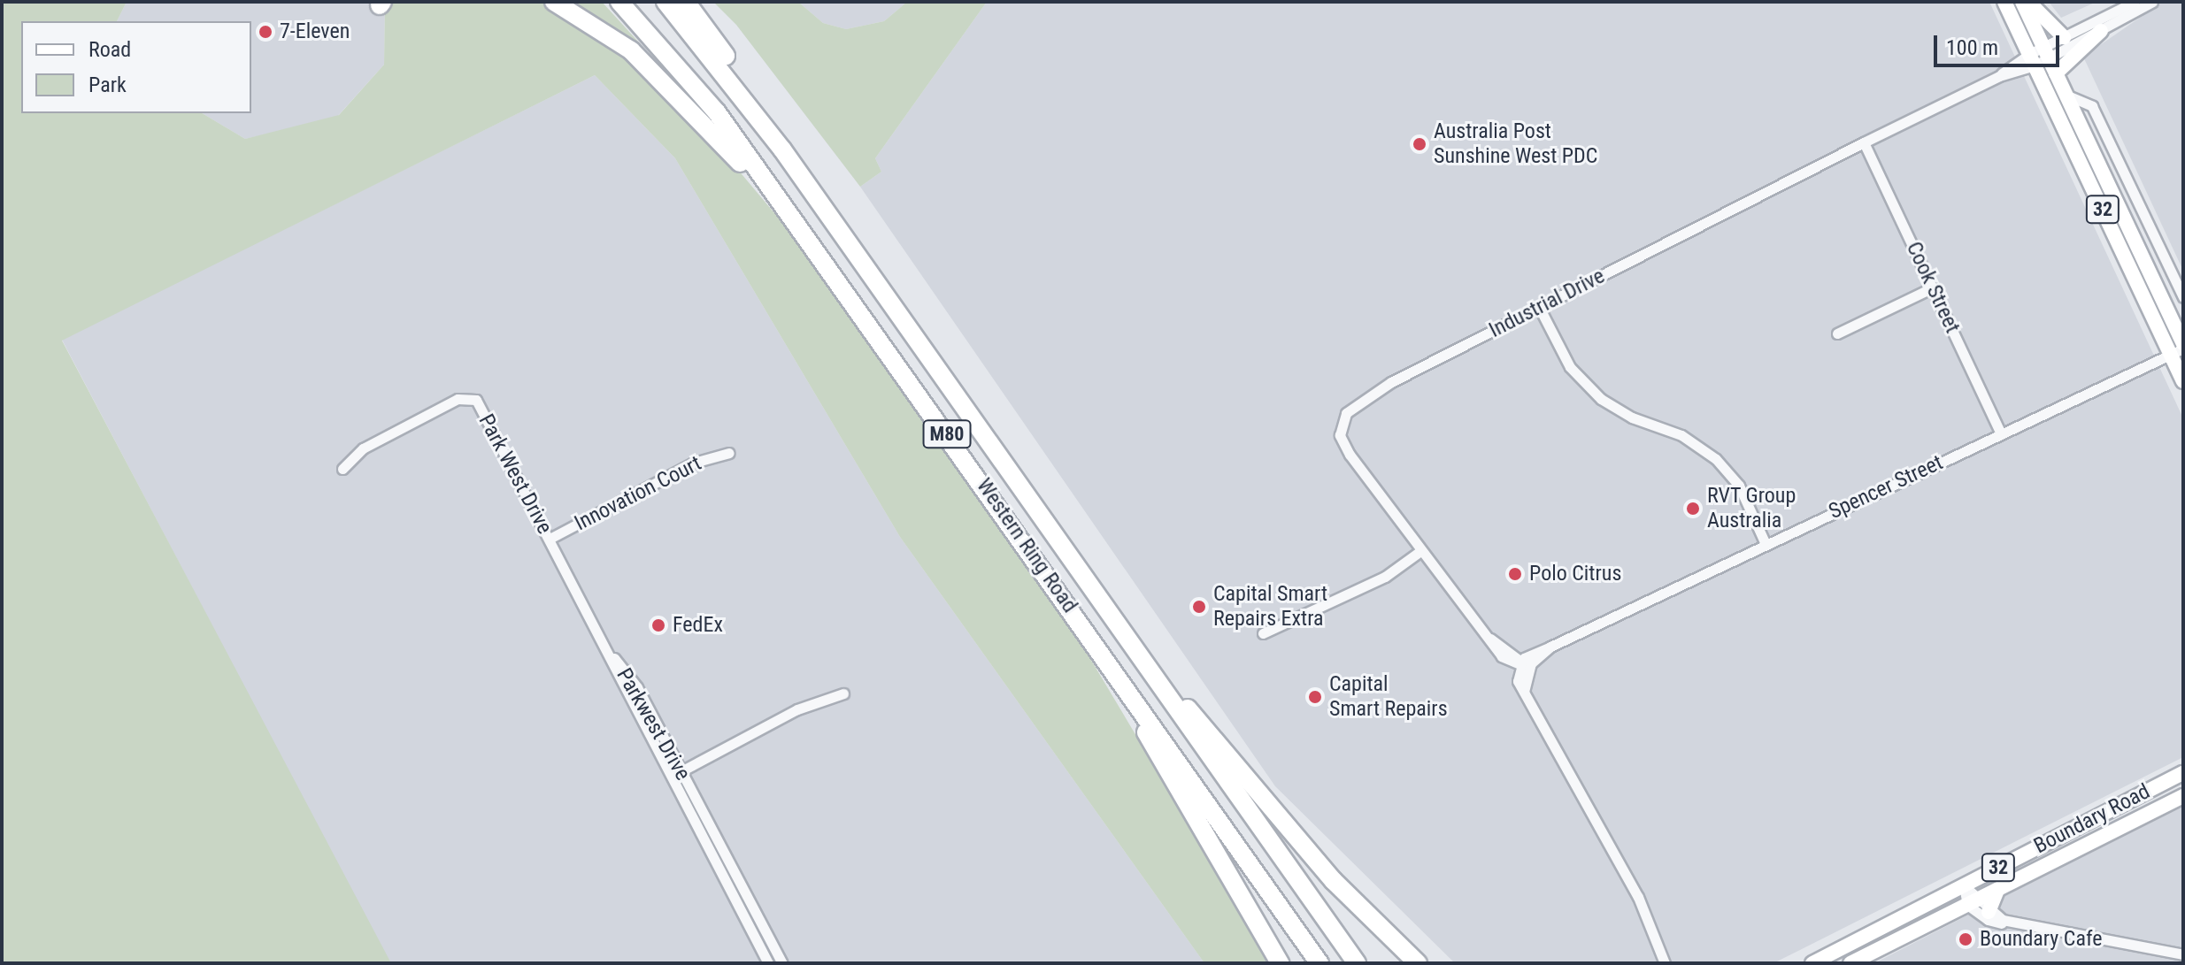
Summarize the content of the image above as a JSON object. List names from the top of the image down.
{
  "streets": {
    "highway": ["M80", "Western Ring Road"],
    "main road": ["32", "Boundary Road"],
    "street": [
      "Cook Street",
      "Industrial Drive",
      "Park West Drive",
      "Spencer Street",
      "Innovation Court",
      "Parkwest Drive"
    ]
  },
  "crossings": [
    ["32", "Industrial Drive"],
    ["32", "Spencer Street"],
    ["Cook Street", "Industrial Drive"],
    ["Cook Street", "Spencer Street"],
    ["Industrial Drive", "Spencer Street"],
    ["Park West Drive", "Innovation Court"],
    ["Park West Drive", "Parkwest Drive"]
  ],
  "places": [
    "7-Eleven",
    "Australia Post Sunshine West PDC",
    "RVT Group Australia",
    "Polo Citrus",
    "Capital Smart Repairs Extra",
    "FedEx",
    "Capital Smart Repairs",
    "Boundary Cafe"
  ],
  "legend": ["Road", "Park"],
  "scale_bar": "100 m"
}
